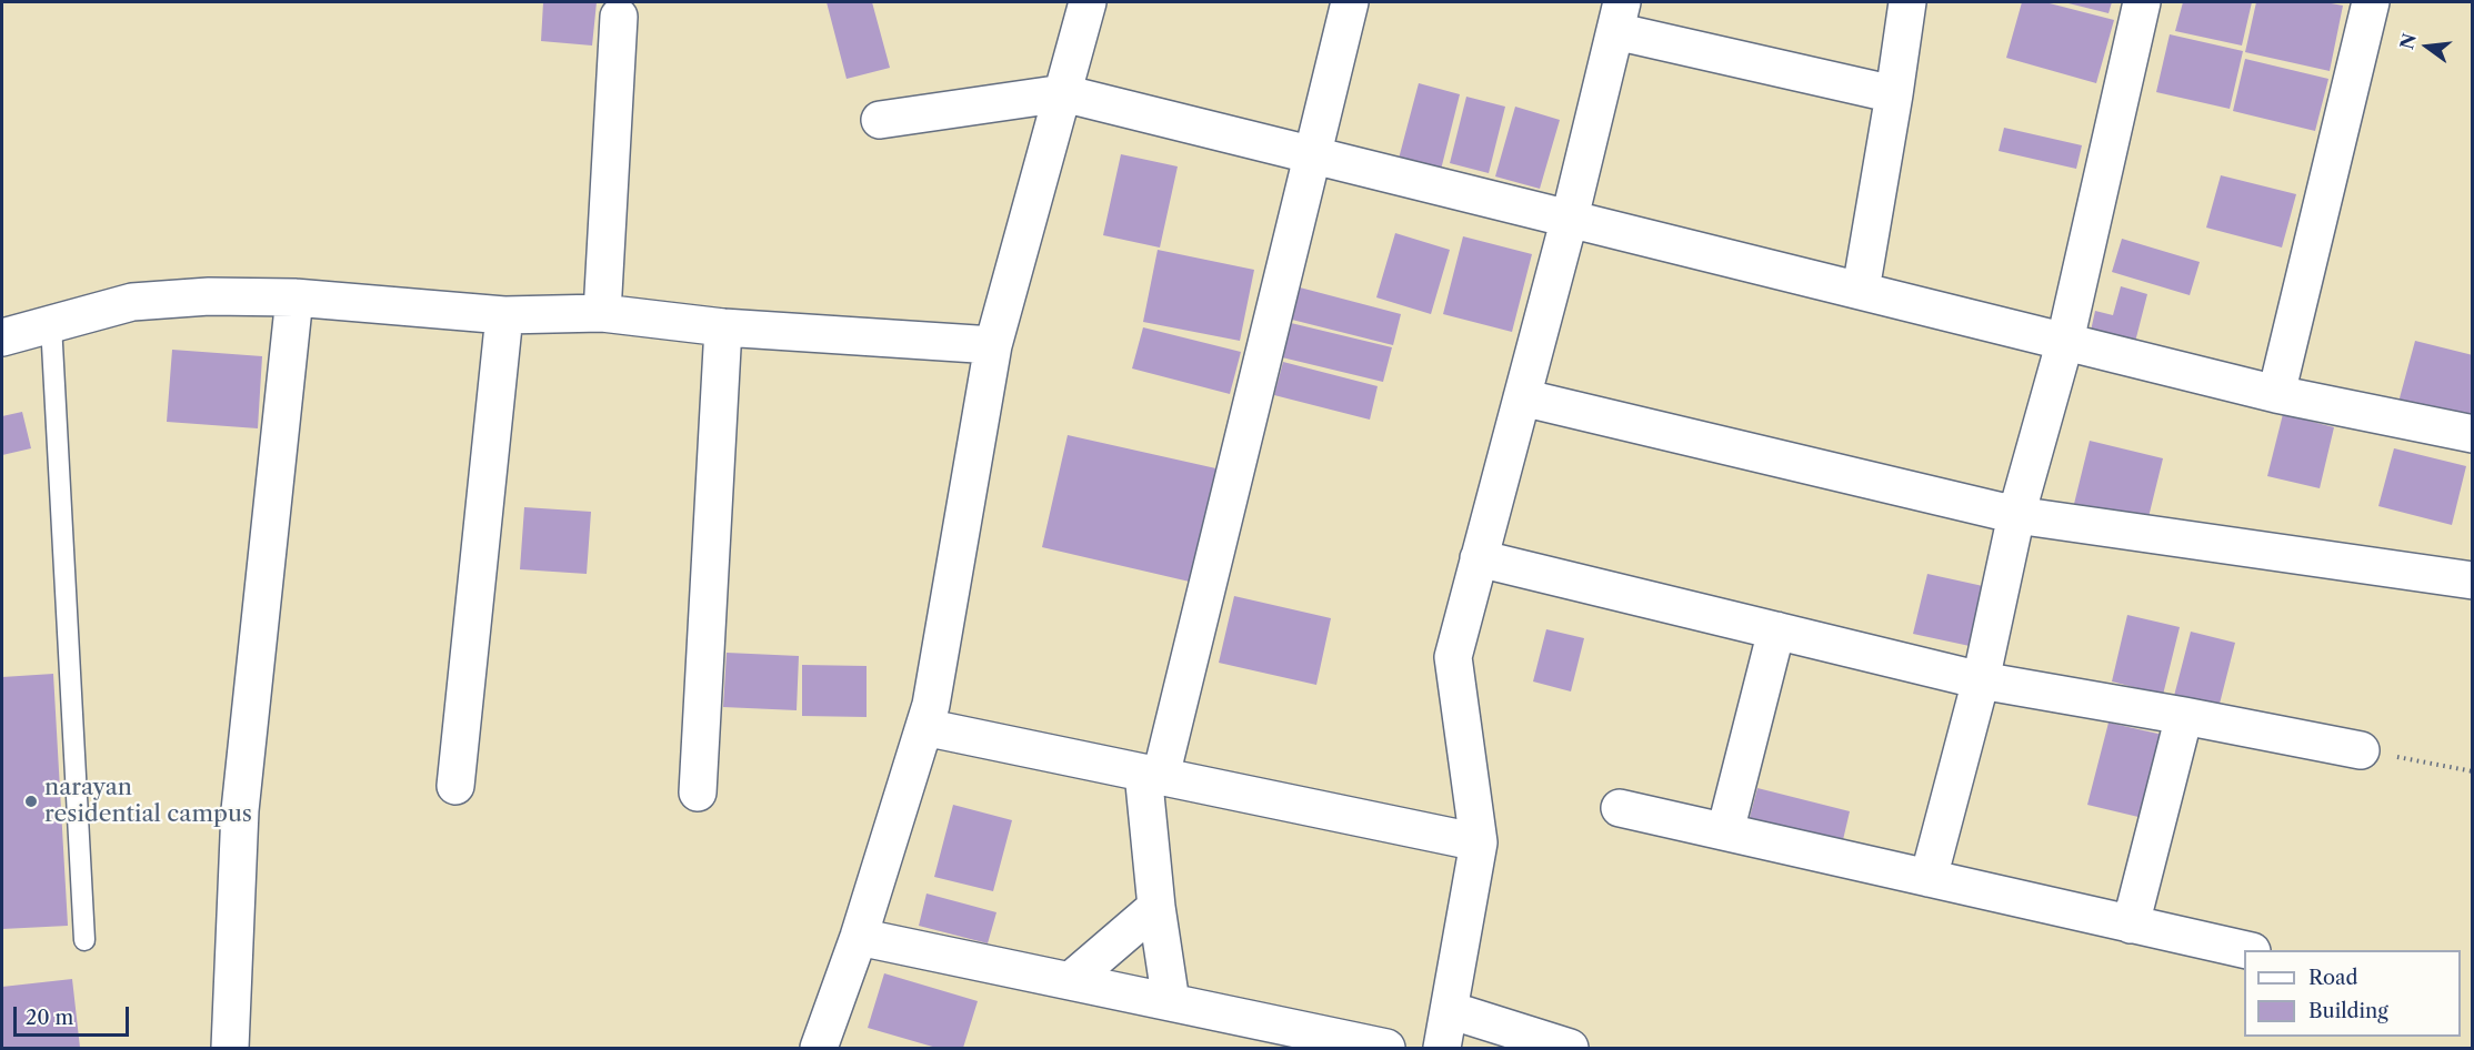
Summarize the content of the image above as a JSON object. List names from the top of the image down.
{
  "places": ["narayan residential campus"],
  "legend": ["Road", "Building"],
  "scale_bar": "20 m",
  "north": "left"
}
